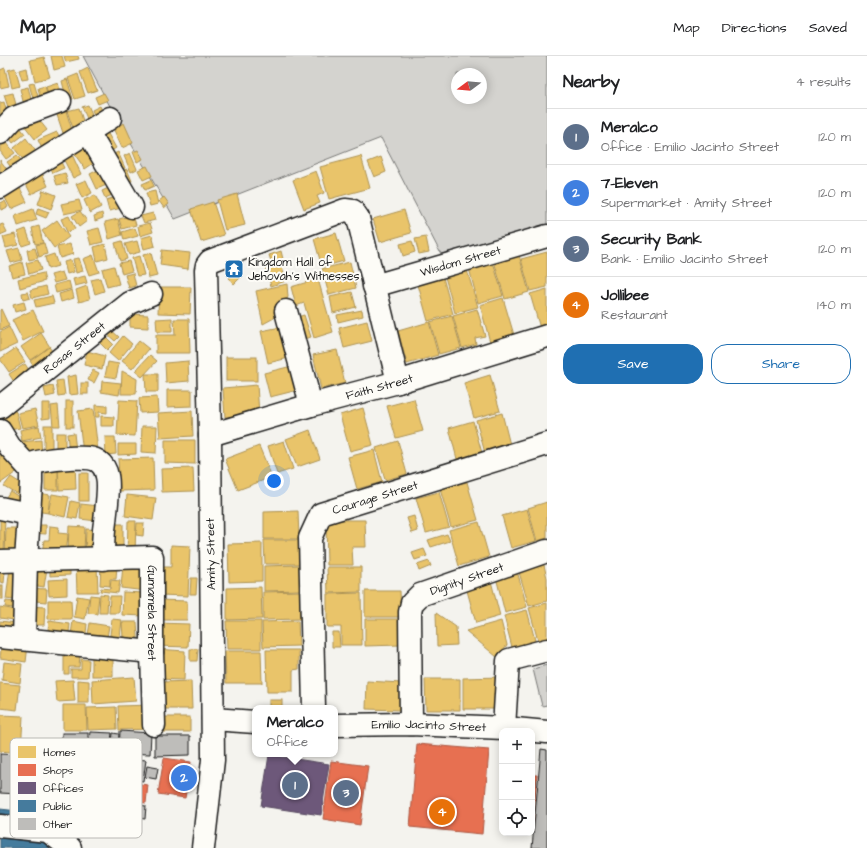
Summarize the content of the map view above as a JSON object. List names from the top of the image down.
{
  "streets": {
    "street": [
      "Wisdom Street",
      "Rosas Street",
      "Faith Street",
      "Courage Street",
      "Amity Street",
      "Dignity Street",
      "Gumamela Street",
      "Emilio Jacinto Street"
    ]
  },
  "crossings": [
    ["Wisdom Street", "Amity Street"],
    ["Faith Street", "Amity Street"],
    ["Dignity Street", "Emilio Jacinto Street"]
  ],
  "places": {
    "temple": ["Kingdom Hall of Jehovah's Witnesses"]
  },
  "legend": [
    "Homes",
    "Shops",
    "Offices",
    "Public",
    "Other"
  ],
  "north": "left",
  "page": {
    "header": "Map",
    "nav": ["Map", "Directions", "Saved"],
    "heading": ["Nearby", "4 results"],
    "list": [
      {
        "mark": "1",
        "name": "Meralco",
        "note": "Office · Emilio Jacinto Street",
        "value": "120 m"
      },
      {
        "mark": "2",
        "name": "7-Eleven",
        "note": "Supermarket · Amity Street",
        "value": "120 m"
      },
      {
        "mark": "3",
        "name": "Security Bank",
        "note": "Bank · Emilio Jacinto Street",
        "value": "120 m"
      },
      {
        "mark": "4",
        "name": "Jollibee",
        "note": "Restaurant",
        "value": "140 m"
      }
    ],
    "buttons": ["Save", "Share"],
    "popup": ["Meralco", "Office"],
    "map_buttons": ["+", "−"],
    "pins": [
      "2",
      "1",
      "3",
      "4"
    ]
  }
}
